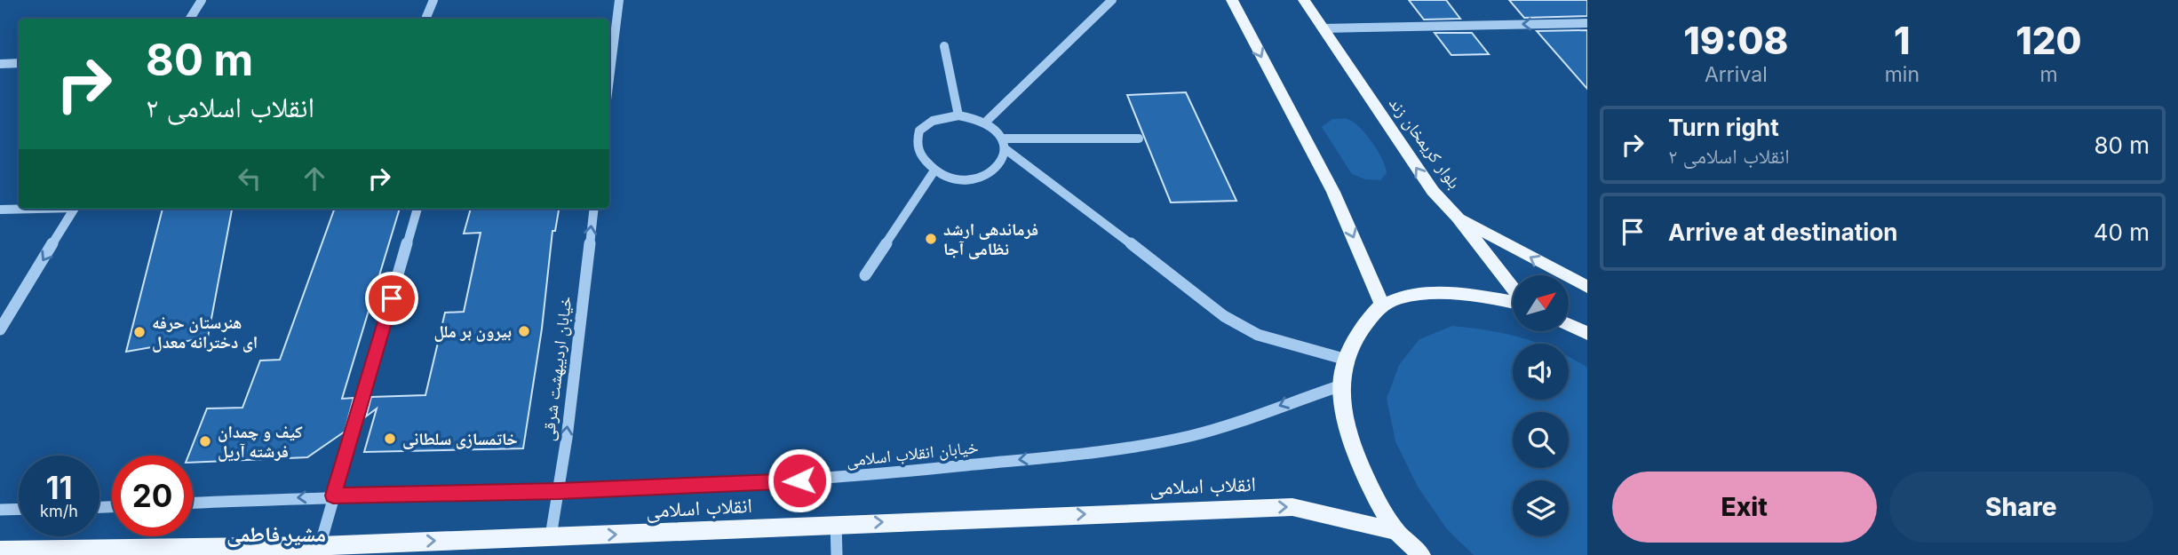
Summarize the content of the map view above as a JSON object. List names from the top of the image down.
{
  "streets": {
    "main road": ["بلوار کریمخان زند", "انقلاب اسلامی"],
    "street": ["خیابان اردیبهشت شرقی", "خیابان انقلاب اسلامی"]
  },
  "crossings": [
    ["خیابان اردیبهشت شرقی", "خیابان انقلاب اسلامی"],
    ["خیابان اردیبهشت شرقی", "انقلاب اسلامی"]
  ],
  "one_way": ["خیابان اردیبهشت شرقی", "خیابان انقلاب اسلامی", "انقلاب اسلامی"],
  "districts": ["مشیر فاطمی"],
  "places": [
    "فرماندهی ارشد نظامی آجا",
    "بیرون بر ملل",
    "هنرستان حرفه ای دخترانه معدل",
    "خاتمسازی سلطانی",
    "کیف و چمدان فرشته آریل"
  ],
  "north": "top right",
  "page": {
    "eta": [
      "19:08",
      "Arrival",
      "1",
      "min",
      "120",
      "m"
    ],
    "turn": ["80 m", "۲ انقلاب اسلامی"],
    "list": [
      {
        "name": "Turn right",
        "note": "۲ انقلاب اسلامی",
        "value": "80 m"
      },
      {
        "name": "Arrive at destination",
        "value": "40 m"
      }
    ],
    "speed": "11 km/h",
    "limit": "20",
    "buttons": ["Exit", "Share"]
  }
}
